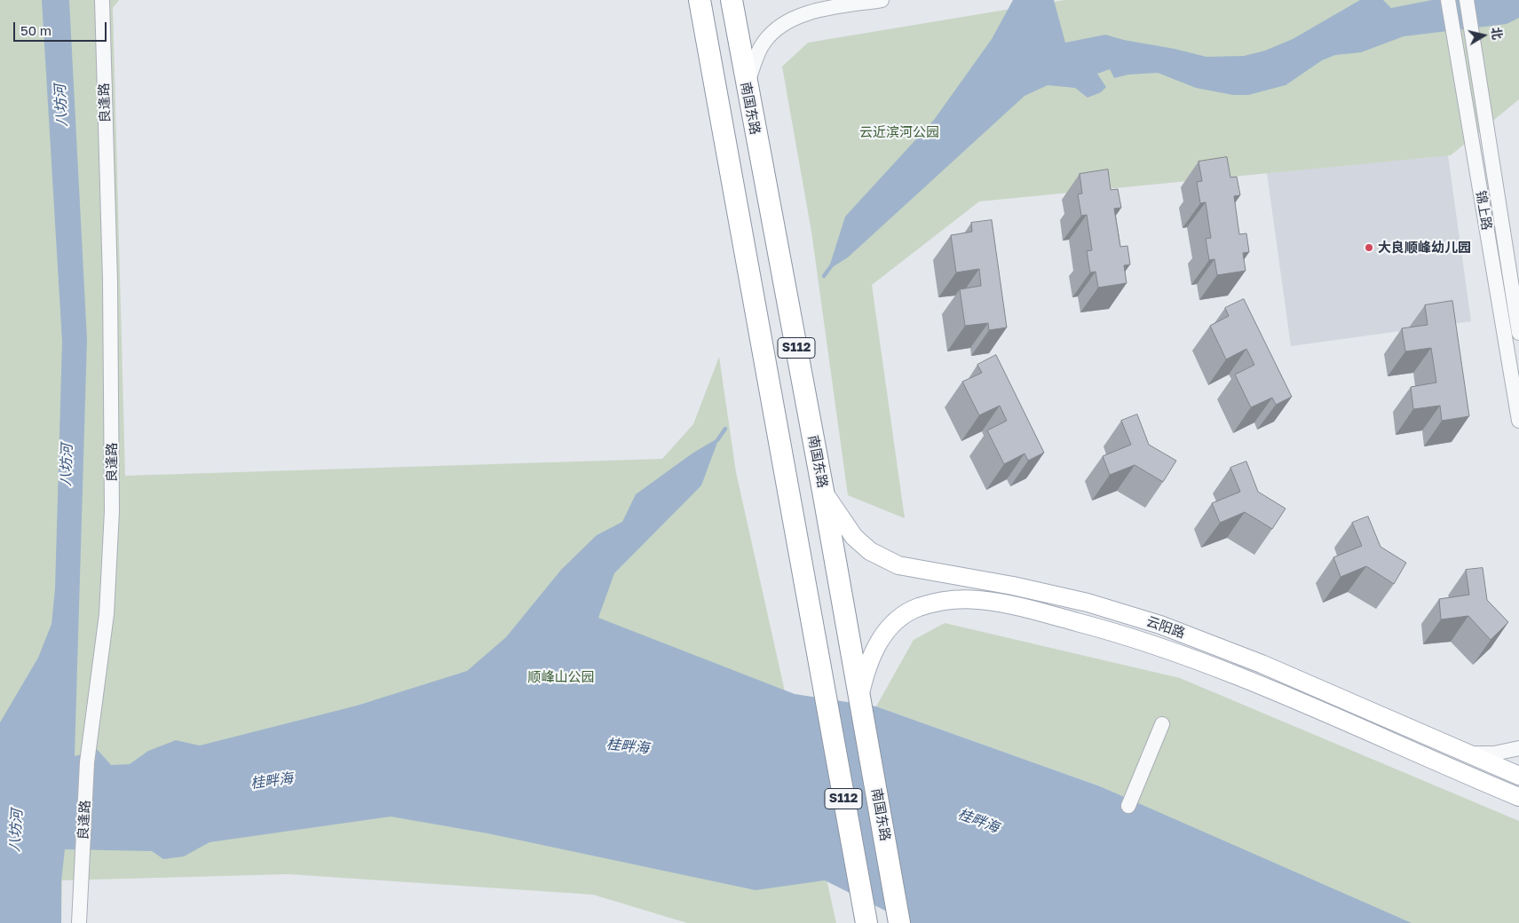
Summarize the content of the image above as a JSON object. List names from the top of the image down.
{
  "streets": {
    "highway": ["南国东路", "S112"],
    "main road": ["云阳路"],
    "street": ["良逢路", "锦上路"]
  },
  "crossings": [
    ["南国东路", "云阳路"]
  ],
  "water": ["八坊河", "桂畔海"],
  "parks": ["云近滨河公园", "顺峰山公园"],
  "places": ["大良顺峰幼儿园"],
  "scale_bar": "50 m",
  "north": "right"
}
